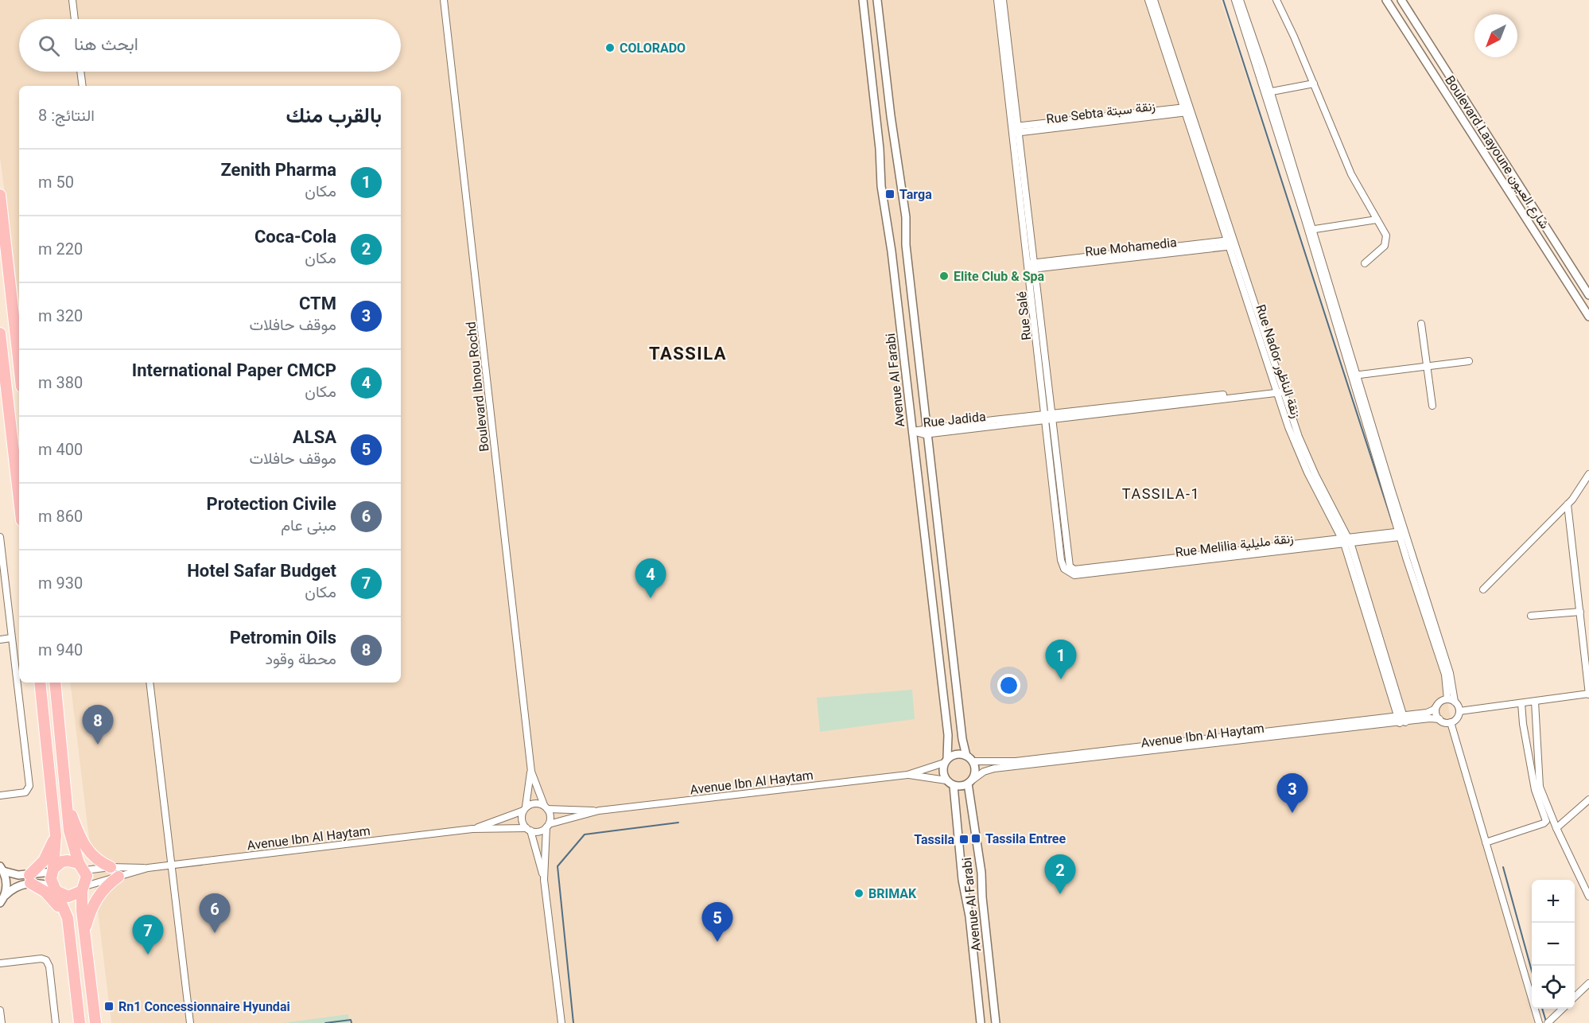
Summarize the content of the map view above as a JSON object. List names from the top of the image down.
{
  "streets": {
    "street": [
      "Rue Sebta زنقة سبتة",
      "Boulevard Laayoune شارع العيون",
      "Rue Mohamedia",
      "Rue Salé",
      "Rue Nador زنقة الناظور",
      "Avenue Al Farabi",
      "Boulevard Ibnou Rochd",
      "Rue Jadida",
      "Rue Melilia زنقة مليلية",
      "Avenue Ibn Al Haytam"
    ]
  },
  "crossings": [
    ["Rue Sebta زنقة سبتة", "Rue Salé"],
    ["Rue Sebta زنقة سبتة", "Rue Nador زنقة الناظور"],
    ["Rue Mohamedia", "Rue Salé"],
    ["Rue Mohamedia", "Rue Nador زنقة الناظور"],
    ["Rue Salé", "Rue Jadida"],
    ["Rue Salé", "Rue Melilia زنقة مليلية"],
    ["Rue Nador زنقة الناظور", "Rue Jadida"],
    ["Rue Nador زنقة الناظور", "Rue Melilia زنقة مليلية"],
    ["Rue Nador زنقة الناظور", "Avenue Ibn Al Haytam"],
    ["Avenue Al Farabi", "Rue Jadida"],
    ["Avenue Al Farabi", "Avenue Ibn Al Haytam"],
    ["Boulevard Ibnou Rochd", "Avenue Ibn Al Haytam"]
  ],
  "districts": ["TASSILA", "TASSILA-1"],
  "places": {
    "other": ["COLORADO", "Elite Club & Spa", "BRIMAK"],
    "transit": [
      "Targa",
      "Tassila Entree",
      "Tassila",
      "Rn1 Concessionnaire Hyundai"
    ]
  },
  "north": "bottom left",
  "page": {
    "search": "ابحث هنا",
    "heading": ["بالقرب منك", "النتائج: 8"],
    "list": [
      {
        "mark": "1",
        "name": "Zenith Pharma",
        "note": "مكان",
        "value": "50 m"
      },
      {
        "mark": "2",
        "name": "Coca-Cola",
        "note": "مكان",
        "value": "220 m"
      },
      {
        "mark": "3",
        "name": "CTM",
        "note": "موقف حافلات",
        "value": "320 m"
      },
      {
        "mark": "4",
        "name": "International Paper CMCP",
        "note": "مكان",
        "value": "380 m"
      },
      {
        "mark": "5",
        "name": "ALSA",
        "note": "موقف حافلات",
        "value": "400 m"
      },
      {
        "mark": "6",
        "name": "Protection Civile",
        "note": "مبنى عام",
        "value": "860 m"
      },
      {
        "mark": "7",
        "name": "Hotel Safar Budget",
        "note": "مكان",
        "value": "930 m"
      },
      {
        "mark": "8",
        "name": "Petromin Oils",
        "note": "محطة وقود",
        "value": "940 m"
      }
    ],
    "pins": [
      "4",
      "1",
      "8",
      "3",
      "2",
      "6",
      "5",
      "7"
    ],
    "map_buttons": ["+", "−"]
  }
}
